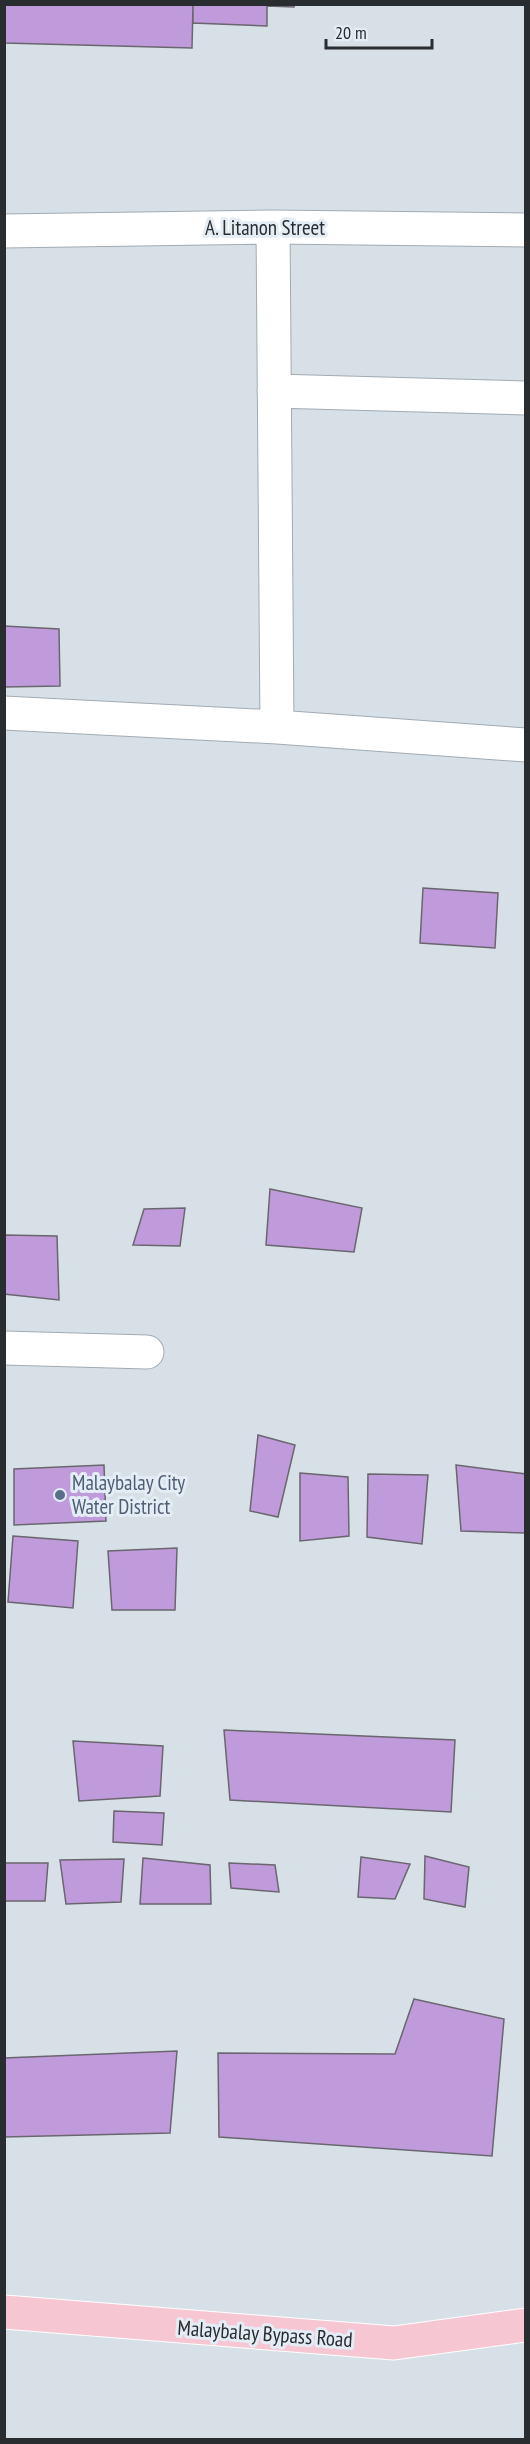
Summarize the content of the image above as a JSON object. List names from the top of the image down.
{
  "streets": {
    "main road": ["Malaybalay Bypass Road"],
    "street": ["A. Litanon Street"]
  },
  "places": ["Malaybalay City Water District"],
  "scale_bar": "20 m"
}
